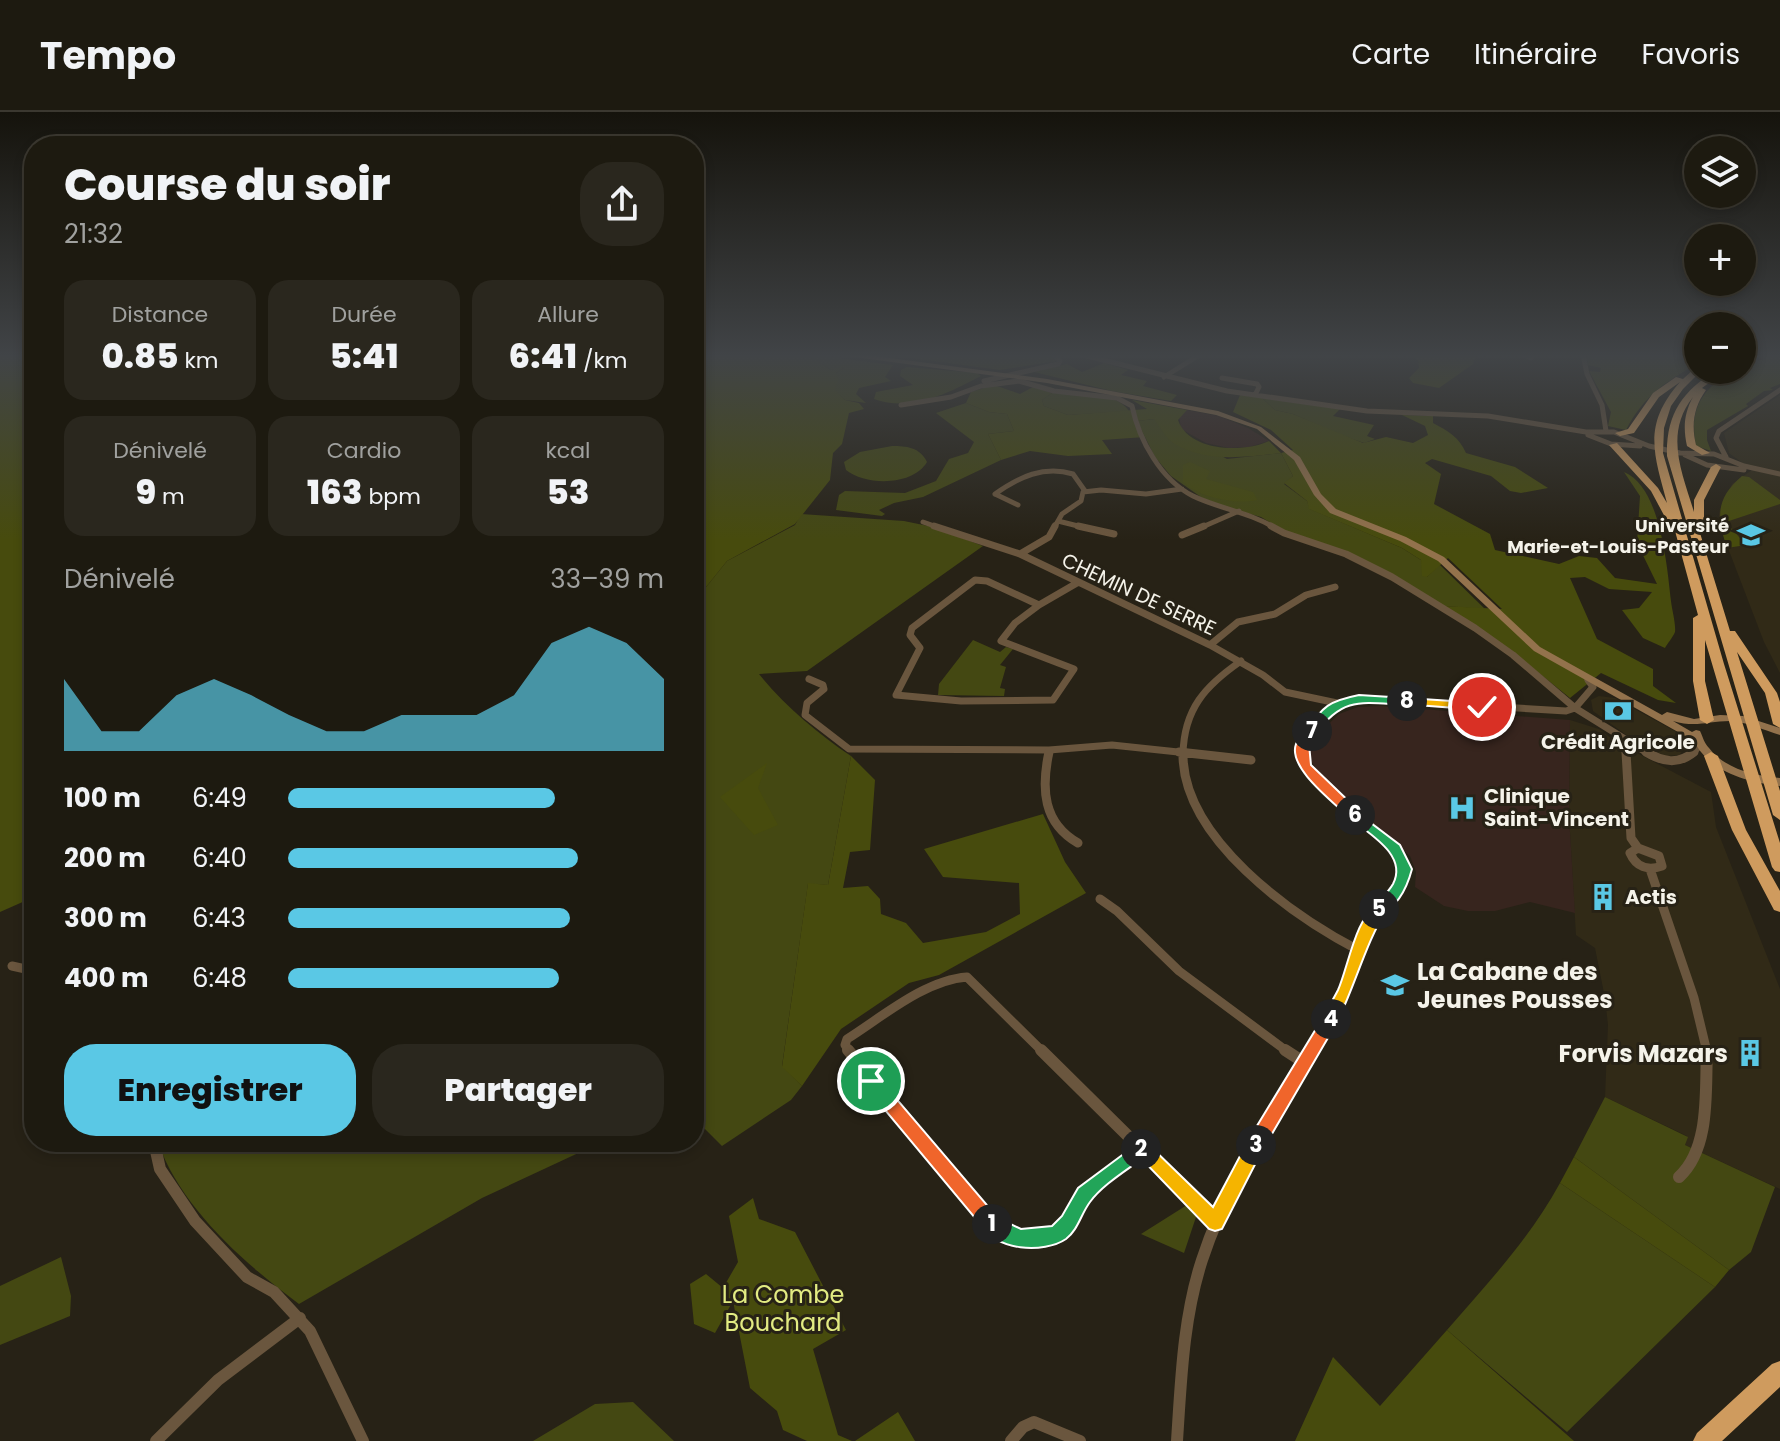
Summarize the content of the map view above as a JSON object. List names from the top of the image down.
{
  "streets": {
    "street": ["CHEMIN DE SERRE"]
  },
  "parks": ["La Combe Bouchard"],
  "places": {
    "school or university": ["Université Marie-et-Louis-Pasteur", "La Cabane des Jeunes Pousses"],
    "bank": ["Crédit Agricole"],
    "hospital": ["Clinique Saint-Vincent"],
    "building": ["Actis", "Forvis Mazars"]
  },
  "page": {
    "header": "Tempo",
    "nav": ["Carte", "Itinéraire", "Favoris"],
    "map_buttons": ["+", "−"],
    "heading": ["Course du soir", "21:32"],
    "stats": [
      ["Distance", "0.85 km"],
      ["Durée", "5:41"],
      ["Allure", "6:41 /km"],
      ["Dénivelé", "9 m"],
      ["Cardio", "163 bpm"],
      ["kcal", "53"]
    ],
    "chart": ["Dénivelé", "33–39 m"],
    "pins": [
      "8",
      "7",
      "6",
      "5",
      "4",
      "3",
      "2",
      "1"
    ],
    "list": [
      {
        "name": "100 m",
        "note": "6:49"
      },
      {
        "name": "200 m",
        "note": "6:40"
      },
      {
        "name": "300 m",
        "note": "6:43"
      },
      {
        "name": "400 m",
        "note": "6:48"
      }
    ],
    "buttons": ["Enregistrer", "Partager"]
  }
}
